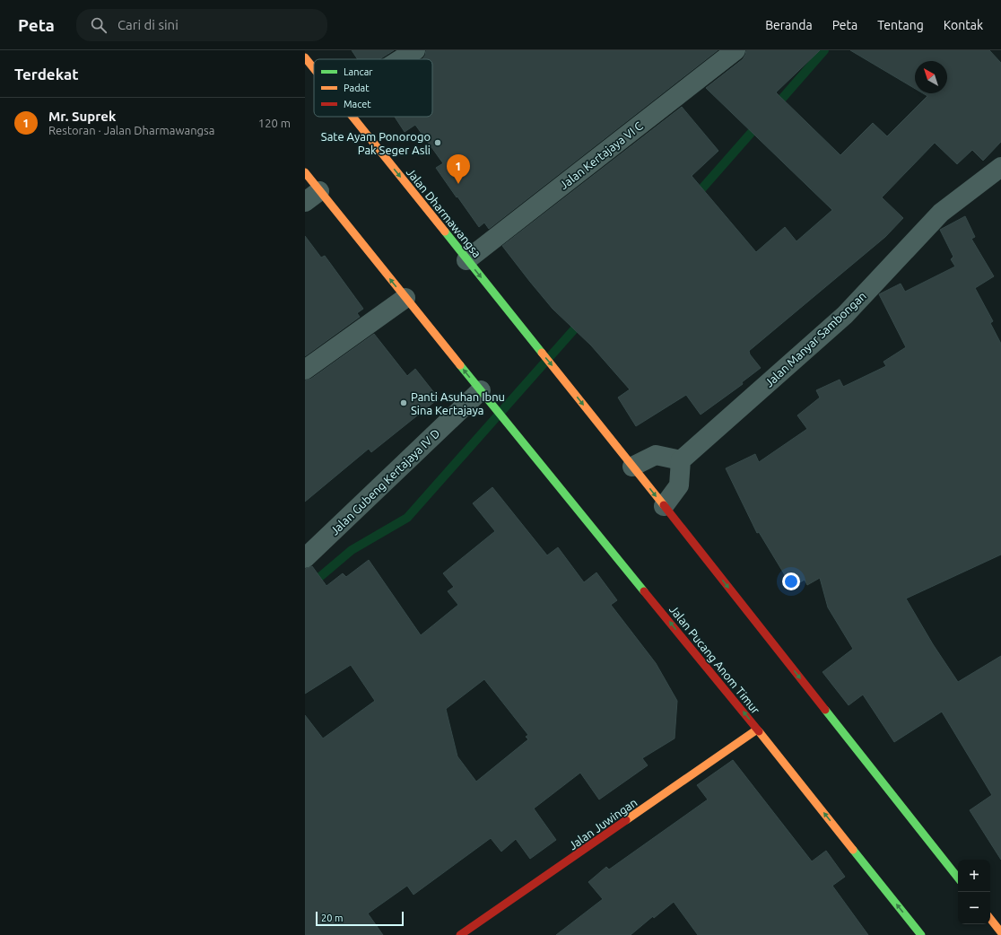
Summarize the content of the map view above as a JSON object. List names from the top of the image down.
{
  "streets": {
    "main road": ["Jalan Dharmawangsa", "Jalan Pucang Anom Timur", "Jalan Juwingan"],
    "street": ["Jalan Kertajaya VI C", "Jalan Manyar Sambongan", "Jalan Gubeng Kertajaya IV D"]
  },
  "crossings": [
    ["Jalan Kertajaya VI C", "Jalan Dharmawangsa"],
    ["Jalan Gubeng Kertajaya IV D", "Jalan Pucang Anom Timur"],
    ["Jalan Pucang Anom Timur", "Jalan Juwingan"]
  ],
  "places": ["Sate Ayam Ponorogo Pak Seger Asli", "Panti Asuhan Ibnu Sina Kertajaya"],
  "legend": ["Lancar", "Padat", "Macet"],
  "scale_bar": "20 m",
  "north": "top left",
  "page": {
    "header": "Peta",
    "search": "Cari di sini",
    "nav": [
      "Beranda",
      "Peta",
      "Tentang",
      "Kontak"
    ],
    "heading": "Terdekat",
    "list": [
      {
        "mark": "1",
        "name": "Mr. Suprek",
        "note": "Restoran · Jalan Dharmawangsa",
        "value": "120 m"
      }
    ],
    "pins": "1",
    "map_buttons": ["+", "−"],
    "scale": "20 m"
  }
}
